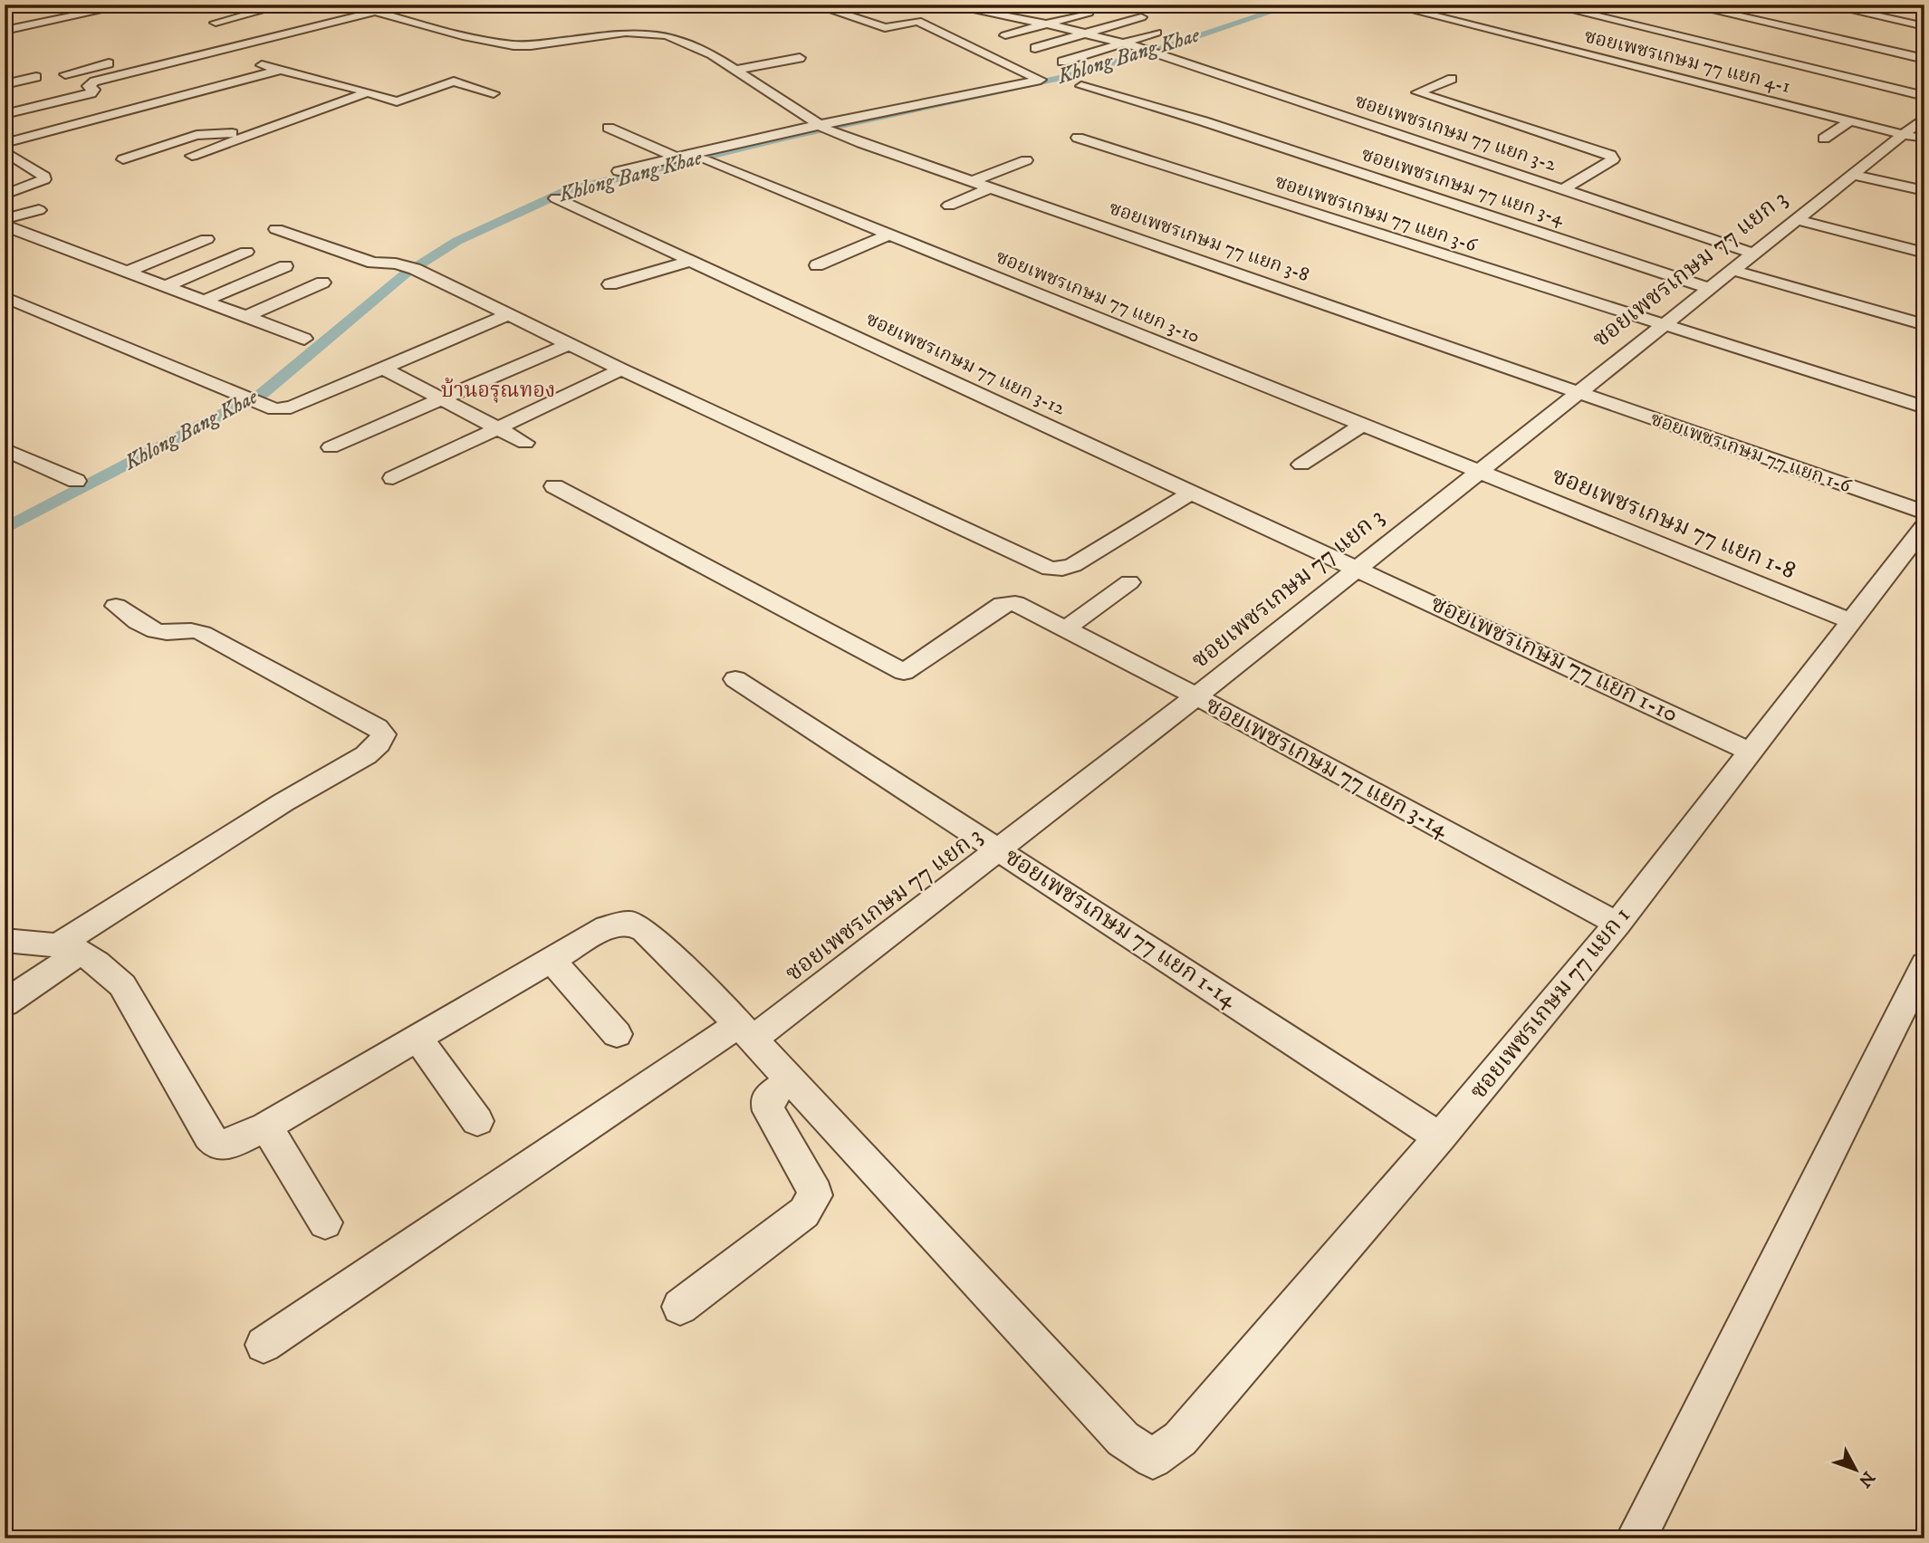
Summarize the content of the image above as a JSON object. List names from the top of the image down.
{
  "streets": {
    "street": [
      "ซอยเพชรเกษม 77 แยก 4-1",
      "ซอยเพชรเกษม 77 แยก 3-2",
      "ซอยเพชรเกษม 77 แยก 3-4",
      "ซอยเพชรเกษม 77 แยก 3-6",
      "ซอยเพชรเกษม 77 แยก 3-8",
      "ซอยเพชรเกษม 77 แยก 3",
      "ซอยเพชรเกษม 77 แยก 3-10",
      "ซอยเพชรเกษม 77 แยก 3-12",
      "ซอยเพชรเกษม 77 แยก 1-6",
      "ซอยเพชรเกษม 77 แยก 1-8",
      "ซอยเพชรเกษม 77 แยก 1-10",
      "ซอยเพชรเกษม 77 แยก 3-14",
      "ซอยเพชรเกษม 77 แยก 1-14",
      "ซอยเพชรเกษม 77 แยก 1"
    ]
  },
  "crossings": [
    ["ซอยเพชรเกษม 77 แยก 4-1", "ซอยเพชรเกษม 77 แยก 3"],
    ["ซอยเพชรเกษม 77 แยก 3-2", "ซอยเพชรเกษม 77 แยก 3"],
    ["ซอยเพชรเกษม 77 แยก 3-4", "ซอยเพชรเกษม 77 แยก 3"],
    ["ซอยเพชรเกษม 77 แยก 3-6", "ซอยเพชรเกษม 77 แยก 3"],
    ["ซอยเพชรเกษม 77 แยก 3-8", "ซอยเพชรเกษม 77 แยก 3"],
    ["ซอยเพชรเกษม 77 แยก 3-8", "ซอยเพชรเกษม 77 แยก 1-6"],
    ["ซอยเพชรเกษม 77 แยก 3", "ซอยเพชรเกษม 77 แยก 3-10"],
    ["ซอยเพชรเกษม 77 แยก 3", "ซอยเพชรเกษม 77 แยก 3-12"],
    ["ซอยเพชรเกษม 77 แยก 3", "ซอยเพชรเกษม 77 แยก 1-6"],
    ["ซอยเพชรเกษม 77 แยก 3", "ซอยเพชรเกษม 77 แยก 1-8"],
    ["ซอยเพชรเกษม 77 แยก 3", "ซอยเพชรเกษม 77 แยก 1-10"],
    ["ซอยเพชรเกษม 77 แยก 3", "ซอยเพชรเกษม 77 แยก 3-14"],
    ["ซอยเพชรเกษม 77 แยก 3", "ซอยเพชรเกษม 77 แยก 1-14"],
    ["ซอยเพชรเกษม 77 แยก 3-10", "ซอยเพชรเกษม 77 แยก 1-8"],
    ["ซอยเพชรเกษม 77 แยก 3-12", "ซอยเพชรเกษม 77 แยก 1-10"],
    ["ซอยเพชรเกษม 77 แยก 1-8", "ซอยเพชรเกษม 77 แยก 1"],
    ["ซอยเพชรเกษม 77 แยก 1-10", "ซอยเพชรเกษม 77 แยก 1"],
    ["ซอยเพชรเกษม 77 แยก 3-14", "ซอยเพชรเกษม 77 แยก 1"],
    ["ซอยเพชรเกษม 77 แยก 1-14", "ซอยเพชรเกษม 77 แยก 1"]
  ],
  "districts": ["บ้านอรุณทอง"],
  "water": ["Khlong Bang Khae"],
  "north": "bottom right"
}
